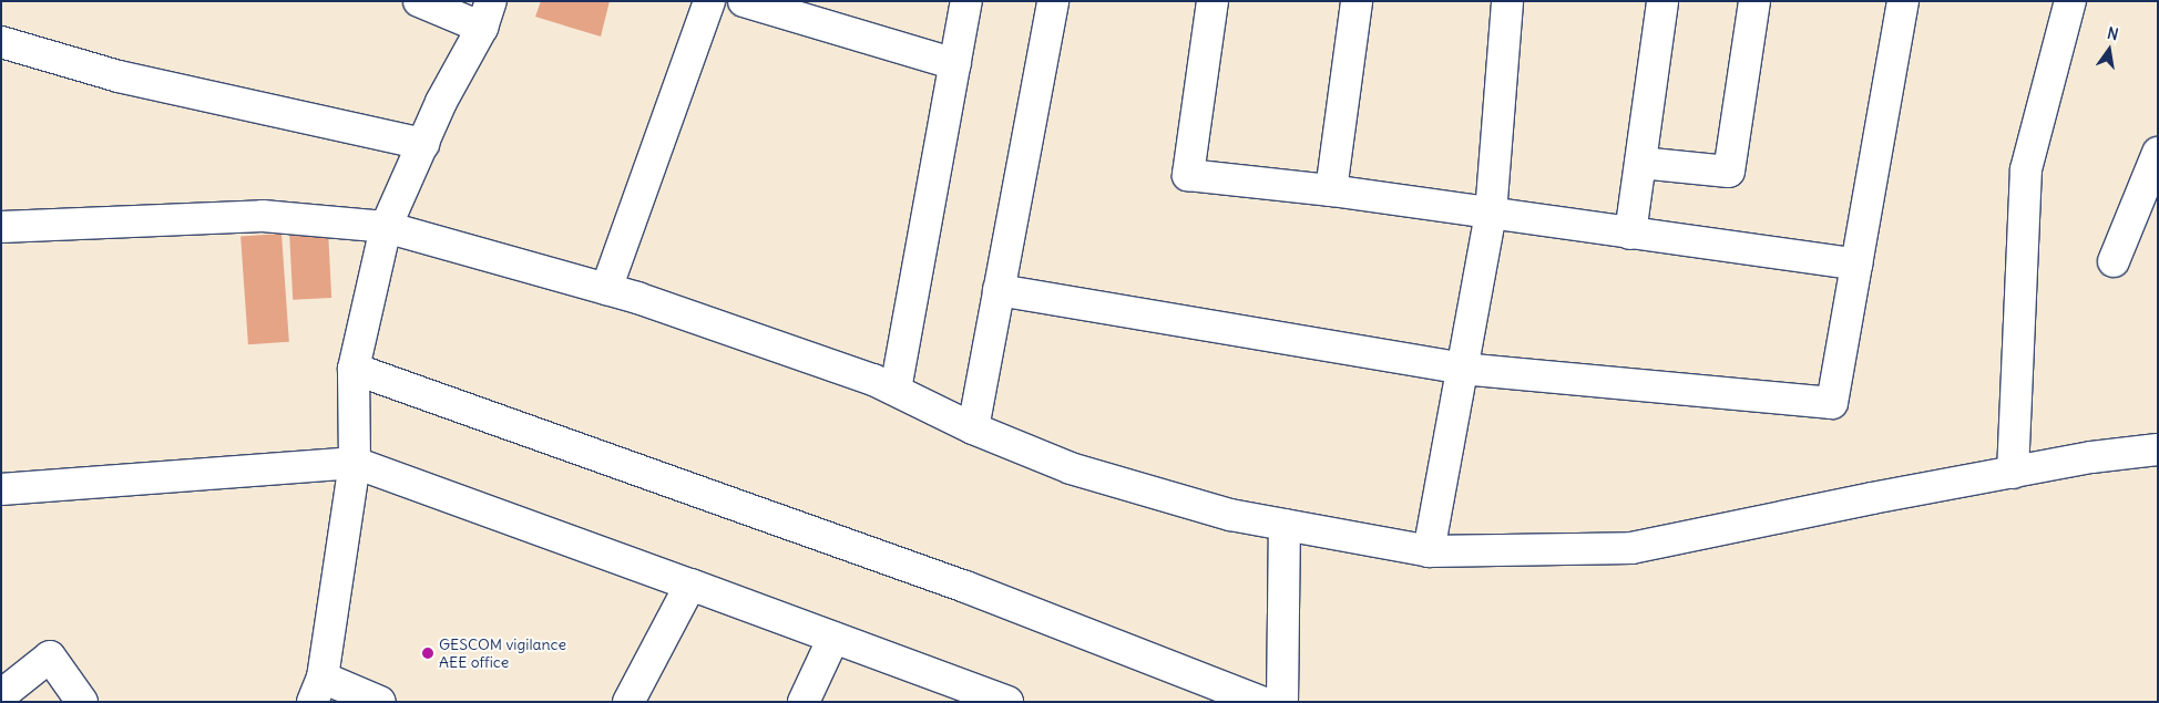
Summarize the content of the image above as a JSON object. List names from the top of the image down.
{
  "places": ["GESCOM vigilance AEE office"],
  "north": "top"
}
